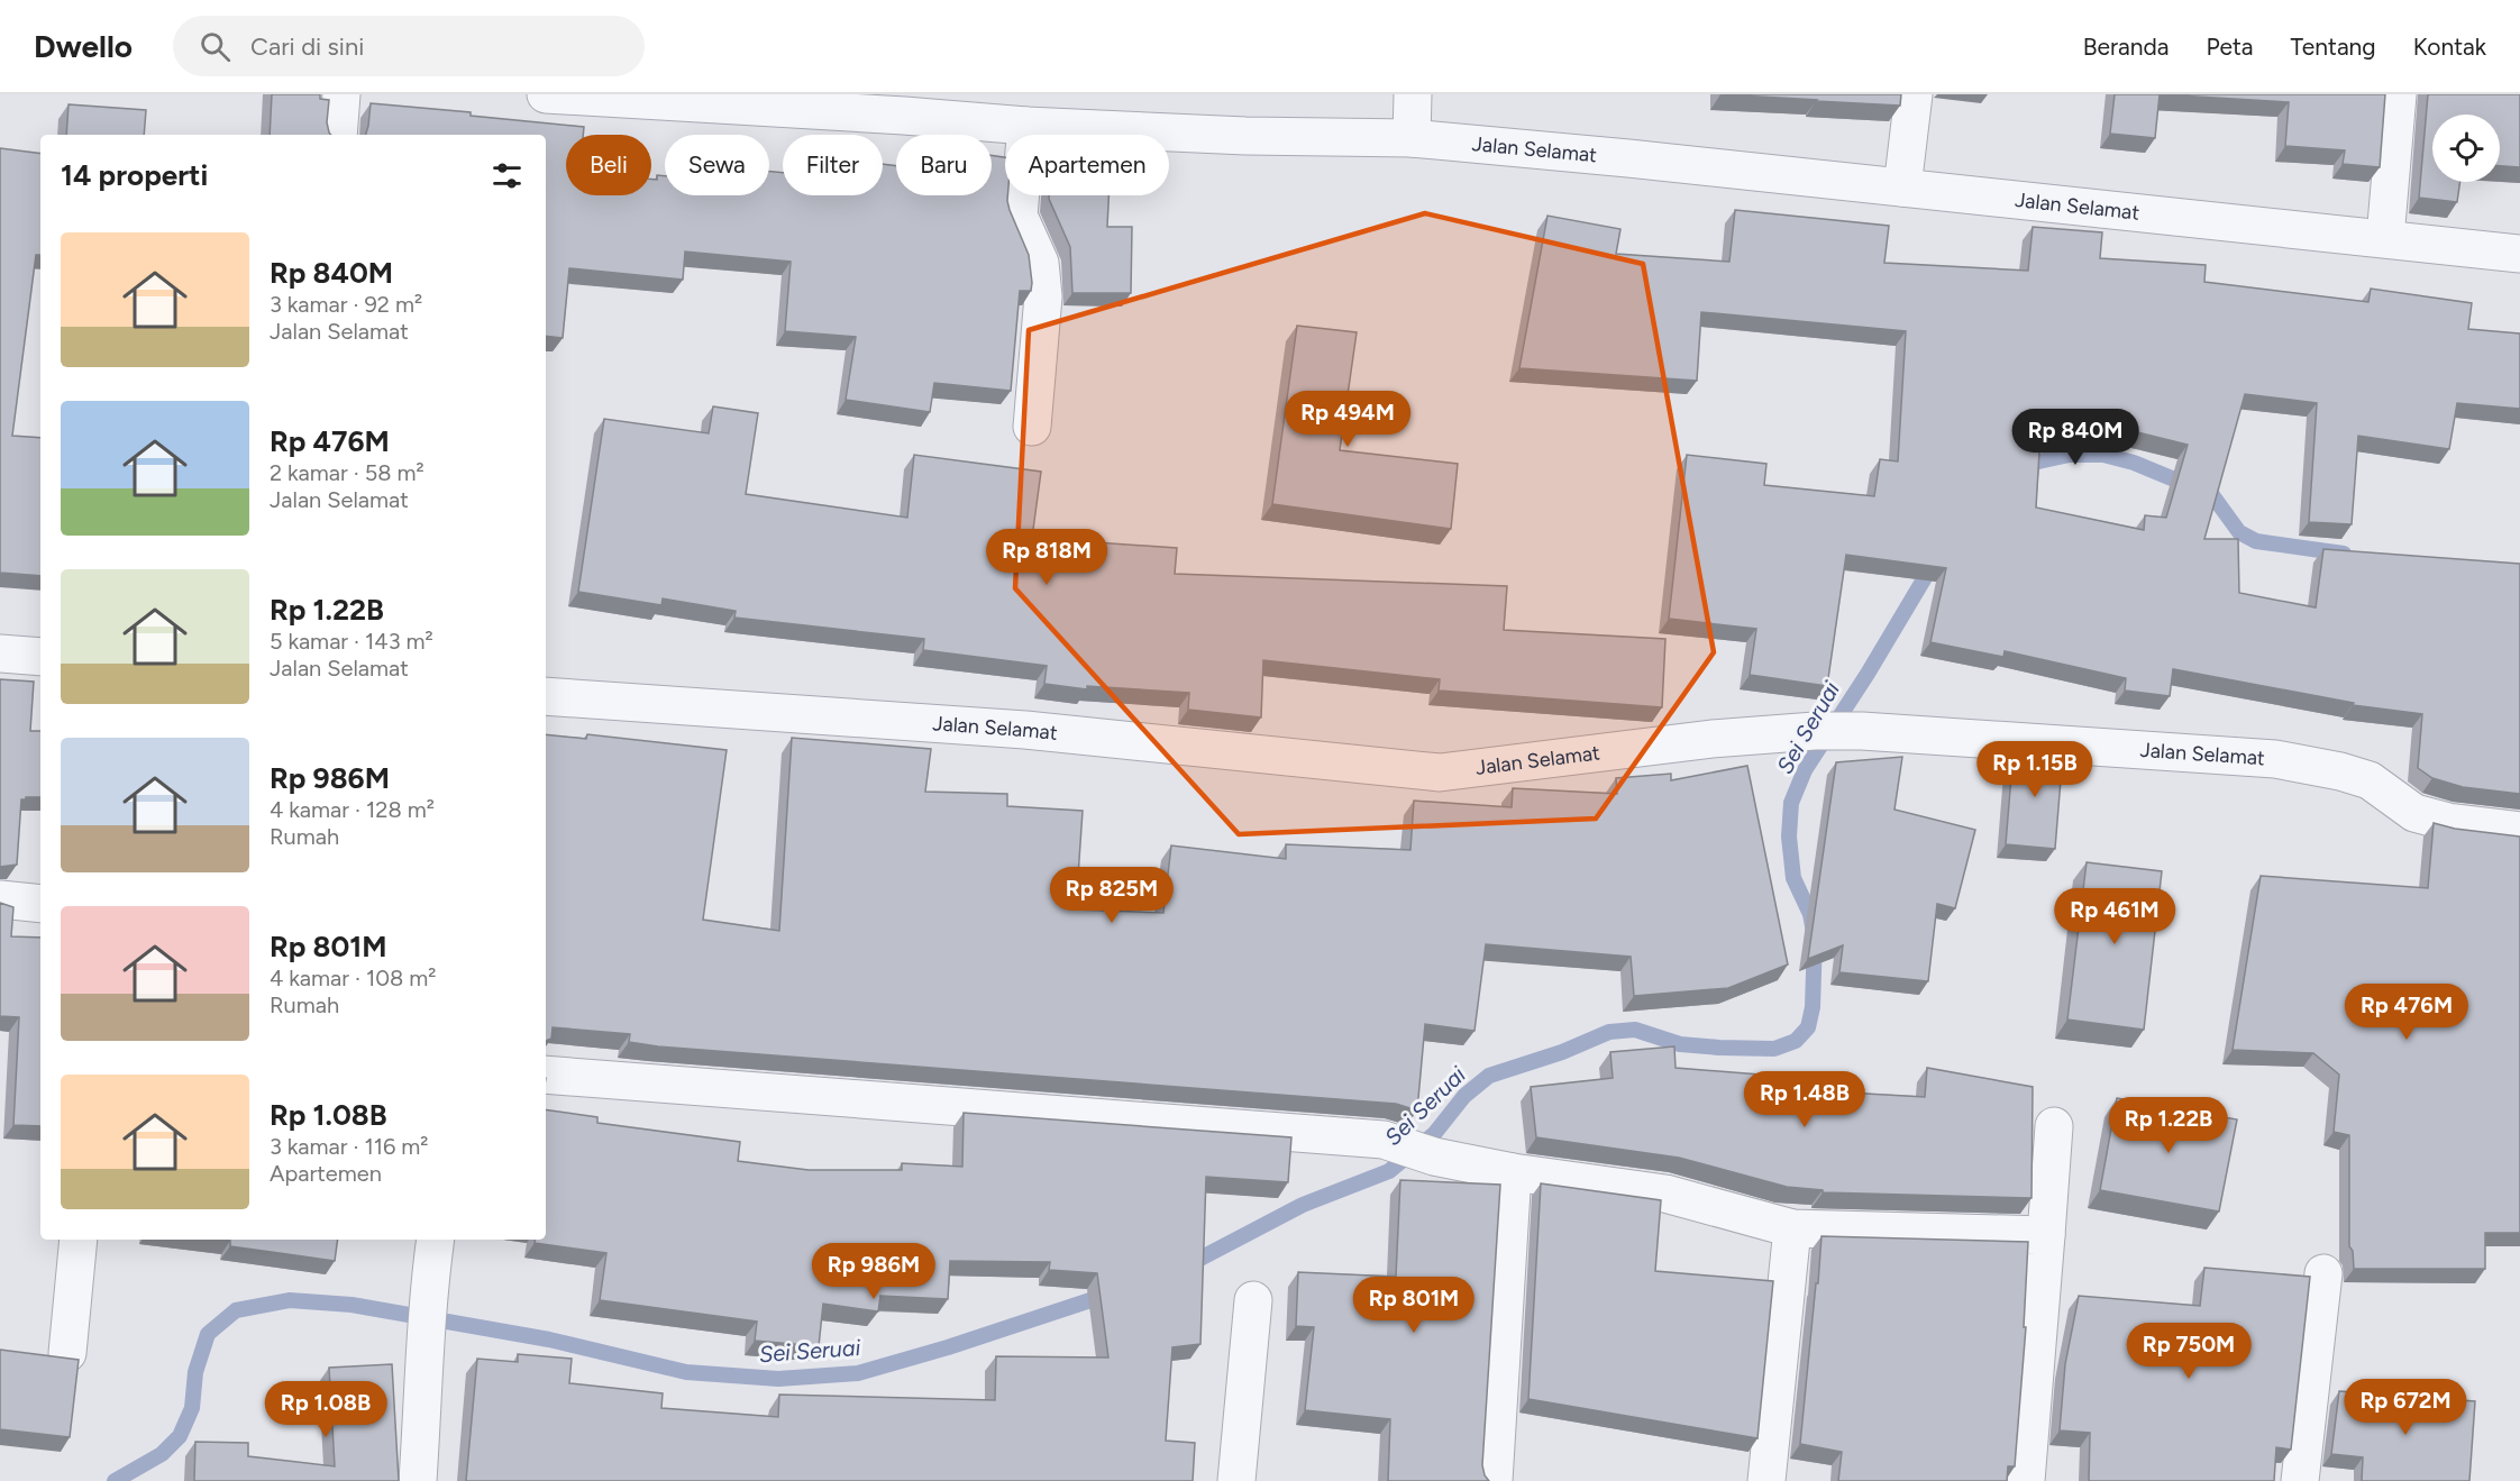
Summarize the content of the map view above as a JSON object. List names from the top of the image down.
{
  "streets": {
    "street": ["Jalan Selamat"]
  },
  "water": ["Sei Seruai"],
  "page": {
    "header": "Dwello",
    "search": "Cari di sini",
    "nav": [
      "Beranda",
      "Peta",
      "Tentang",
      "Kontak"
    ],
    "chip": [
      "Beli",
      "Sewa",
      "Filter",
      "Baru",
      "Apartemen"
    ],
    "heading": "14 properti",
    "list": [
      {
        "name": "Rp 840M",
        "note": "3 kamar · 92 m² · Jalan Selamat"
      },
      {
        "name": "Rp 476M",
        "note": "2 kamar · 58 m² · Jalan Selamat"
      },
      {
        "name": "Rp 1.22B",
        "note": "5 kamar · 143 m² · Jalan Selamat"
      },
      {
        "name": "Rp 986M",
        "note": "4 kamar · 128 m² · Rumah"
      },
      {
        "name": "Rp 801M",
        "note": "4 kamar · 108 m² · Rumah"
      },
      {
        "name": "Rp 1.08B",
        "note": "3 kamar · 116 m² · Apartemen"
      }
    ],
    "price": [
      "Rp 494M",
      "Rp 840M",
      "Rp 818M",
      "Rp 1.15B",
      "Rp 825M",
      "Rp 461M",
      "Rp 476M",
      "Rp 1.48B",
      "Rp 1.22B",
      "Rp 986M",
      "Rp 801M",
      "Rp 750M",
      "Rp 672M",
      "Rp 1.08B"
    ]
  }
}
